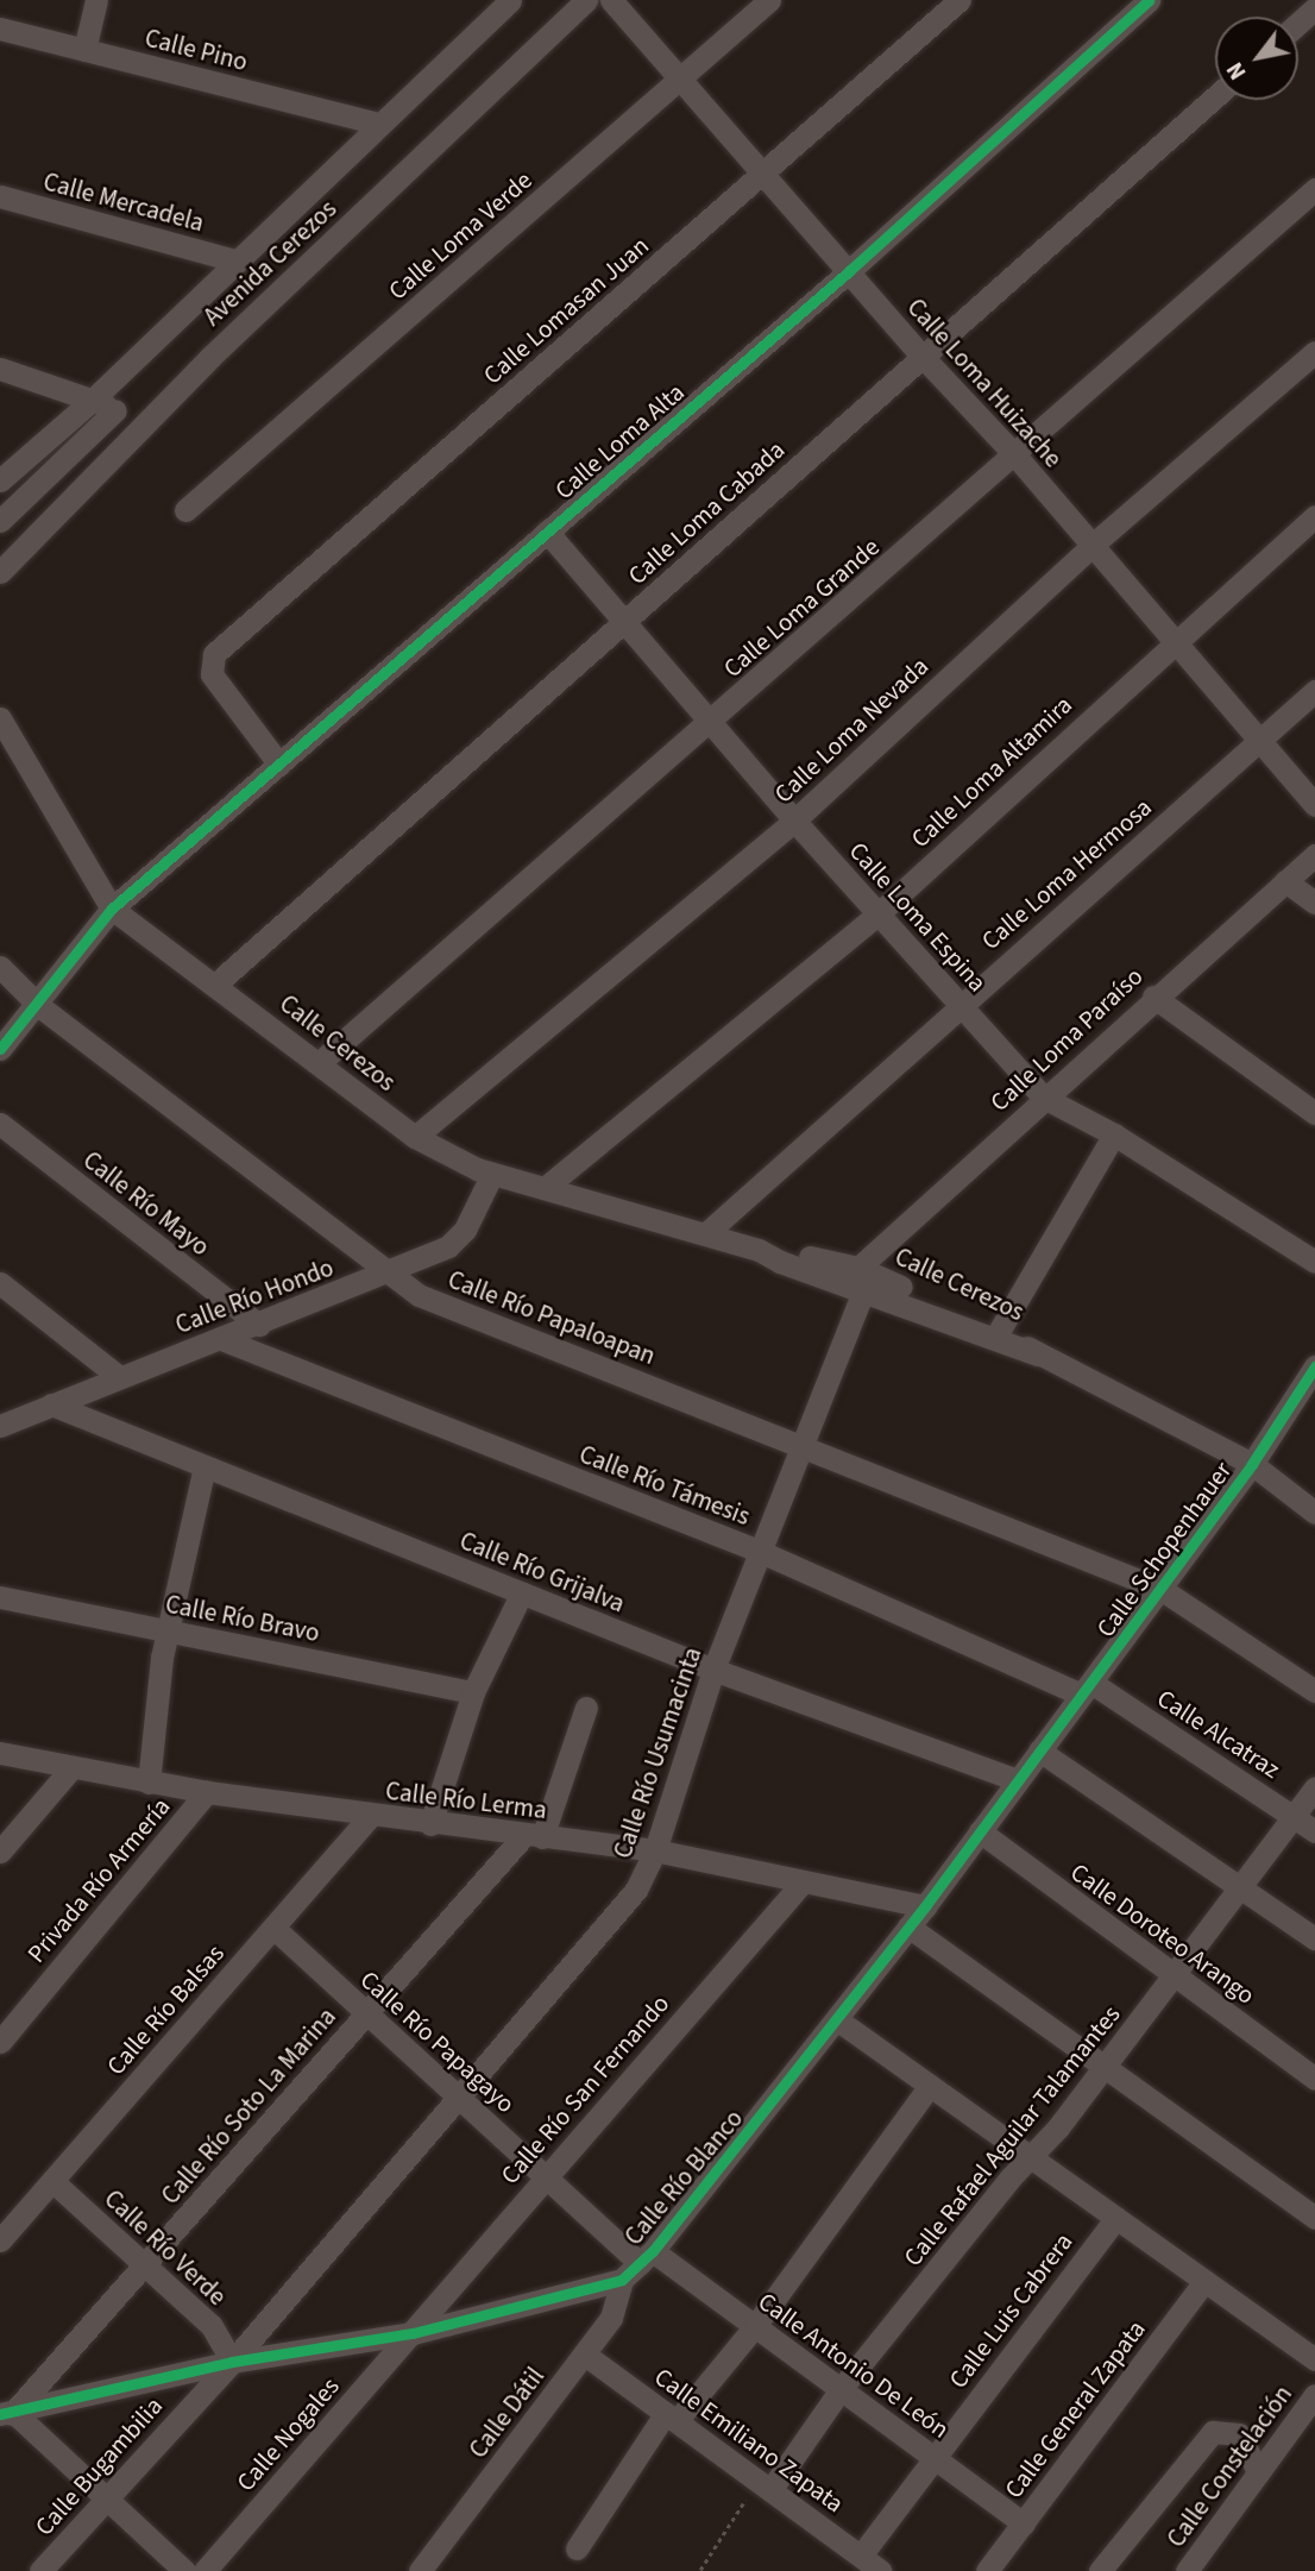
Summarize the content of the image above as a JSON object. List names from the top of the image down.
{
  "streets": {
    "street": [
      "Calle Pino",
      "Calle Mercadela",
      "Calle Loma Verde",
      "Avenida Cerezos",
      "Calle Lomasan Juan",
      "Calle Loma Huizache",
      "Calle Loma Alta",
      "Calle Loma Cabada",
      "Calle Loma Grande",
      "Calle Loma Nevada",
      "Calle Loma Altamira",
      "Calle Loma Hermosa",
      "Calle Loma Espina",
      "Calle Loma Paraíso",
      "Calle Cerezos",
      "Calle Río Mayo",
      "Calle Río Hondo",
      "Calle Río Papaloapan",
      "Calle Río Támesis",
      "Calle Schopenhauer",
      "Calle Río Grijalva",
      "Calle Río Bravo",
      "Calle Alcatraz",
      "Calle Río Usumacinta",
      "Calle Río Lerma",
      "Privada Río Armería",
      "Calle Doroteo Arango",
      "Calle Río Balsas",
      "Calle Río Papagayo",
      "Calle Río San Fernando",
      "Calle Río Soto La Marina",
      "Calle Rafael Aguilar Talamantes",
      "Calle Río Blanco",
      "Calle Río Verde",
      "Calle Luis Cabrera",
      "Calle Antonio De León",
      "Calle General Zapata",
      "Calle Dátil",
      "Calle Nogales",
      "Calle Emiliano Zapata",
      "Calle Bugambilia",
      "Calle Constelación"
    ]
  },
  "crossings": [
    ["Calle Pino", "Avenida Cerezos"],
    ["Calle Mercadela", "Avenida Cerezos"],
    ["Calle Loma Verde", "Calle Loma Huizache"],
    ["Calle Lomasan Juan", "Calle Loma Huizache"],
    ["Calle Lomasan Juan", "Calle Loma Alta"],
    ["Calle Loma Huizache", "Calle Loma Alta"],
    ["Calle Loma Huizache", "Calle Loma Cabada"],
    ["Calle Loma Huizache", "Calle Loma Grande"],
    ["Calle Loma Huizache", "Calle Loma Nevada"],
    ["Calle Loma Huizache", "Calle Loma Altamira"],
    ["Calle Loma Huizache", "Calle Loma Hermosa"],
    ["Calle Loma Alta", "Calle Loma Espina"],
    ["Calle Loma Alta", "Calle Cerezos"],
    ["Calle Loma Alta", "Calle Río Papaloapan"],
    ["Calle Loma Cabada", "Calle Loma Espina"],
    ["Calle Loma Cabada", "Calle Cerezos"],
    ["Calle Loma Grande", "Calle Loma Espina"],
    ["Calle Loma Grande", "Calle Cerezos"],
    ["Calle Loma Nevada", "Calle Loma Espina"],
    ["Calle Loma Nevada", "Calle Cerezos"],
    ["Calle Loma Altamira", "Calle Loma Espina"],
    ["Calle Loma Altamira", "Calle Cerezos"],
    ["Calle Loma Hermosa", "Calle Loma Espina"],
    ["Calle Loma Hermosa", "Calle Cerezos"],
    ["Calle Loma Espina", "Calle Loma Paraíso"],
    ["Calle Loma Paraíso", "Calle Cerezos"],
    ["Calle Loma Paraíso", "Calle Río Usumacinta"],
    ["Calle Cerezos", "Calle Río Hondo"],
    ["Calle Cerezos", "Calle Schopenhauer"],
    ["Calle Cerezos", "Calle Río Usumacinta"],
    ["Calle Río Mayo", "Calle Río Hondo"],
    ["Calle Río Hondo", "Calle Río Papaloapan"],
    ["Calle Río Hondo", "Calle Río Támesis"],
    ["Calle Río Hondo", "Calle Río Grijalva"],
    ["Calle Río Papaloapan", "Calle Schopenhauer"],
    ["Calle Río Papaloapan", "Calle Río Usumacinta"],
    ["Calle Río Támesis", "Calle Schopenhauer"],
    ["Calle Río Támesis", "Calle Alcatraz"],
    ["Calle Río Támesis", "Calle Río Usumacinta"],
    ["Calle Schopenhauer", "Calle Alcatraz"],
    ["Calle Schopenhauer", "Calle Río Blanco"],
    ["Calle Río Grijalva", "Calle Río Usumacinta"],
    ["Calle Río Grijalva", "Calle Río Blanco"],
    ["Calle Alcatraz", "Calle Rafael Aguilar Talamantes"],
    ["Calle Río Usumacinta", "Calle Río Lerma"],
    ["Calle Río Usumacinta", "Calle Río Papagayo"],
    ["Calle Río Usumacinta", "Calle Río Blanco"],
    ["Calle Río Usumacinta", "Calle Río Verde"],
    ["Calle Río Usumacinta", "Calle Bugambilia"],
    ["Calle Río Lerma", "Privada Río Armería"],
    ["Calle Río Lerma", "Calle Río Balsas"],
    ["Calle Río Lerma", "Calle Río San Fernando"],
    ["Calle Río Lerma", "Calle Río Soto La Marina"],
    ["Calle Río Lerma", "Calle Río Blanco"],
    ["Calle Doroteo Arango", "Calle Rafael Aguilar Talamantes"],
    ["Calle Doroteo Arango", "Calle Río Blanco"],
    ["Calle Río Balsas", "Calle Río Papagayo"],
    ["Calle Río Balsas", "Calle Río Verde"],
    ["Calle Río Papagayo", "Calle Río San Fernando"],
    ["Calle Río Papagayo", "Calle Río Soto La Marina"],
    ["Calle Río Papagayo", "Calle Río Blanco"],
    ["Calle Río Papagayo", "Calle Antonio De León"],
    ["Calle Río San Fernando", "Calle Río Blanco"],
    ["Calle Río San Fernando", "Calle Nogales"],
    ["Calle Río Soto La Marina", "Calle Río Blanco"],
    ["Calle Río Soto La Marina", "Calle Río Verde"],
    ["Calle Rafael Aguilar Talamantes", "Calle Antonio De León"],
    ["Calle Rafael Aguilar Talamantes", "Calle Emiliano Zapata"],
    ["Calle Río Blanco", "Calle Río Verde"],
    ["Calle Río Blanco", "Calle Antonio De León"],
    ["Calle Río Blanco", "Calle Dátil"],
    ["Calle Río Blanco", "Calle Nogales"],
    ["Calle Río Blanco", "Calle Bugambilia"],
    ["Calle Río Verde", "Calle Bugambilia"],
    ["Calle Luis Cabrera", "Calle Antonio De León"],
    ["Calle Luis Cabrera", "Calle Emiliano Zapata"],
    ["Calle Antonio De León", "Calle General Zapata"],
    ["Calle Dátil", "Calle Emiliano Zapata"]
  ],
  "north": "bottom left"
}
